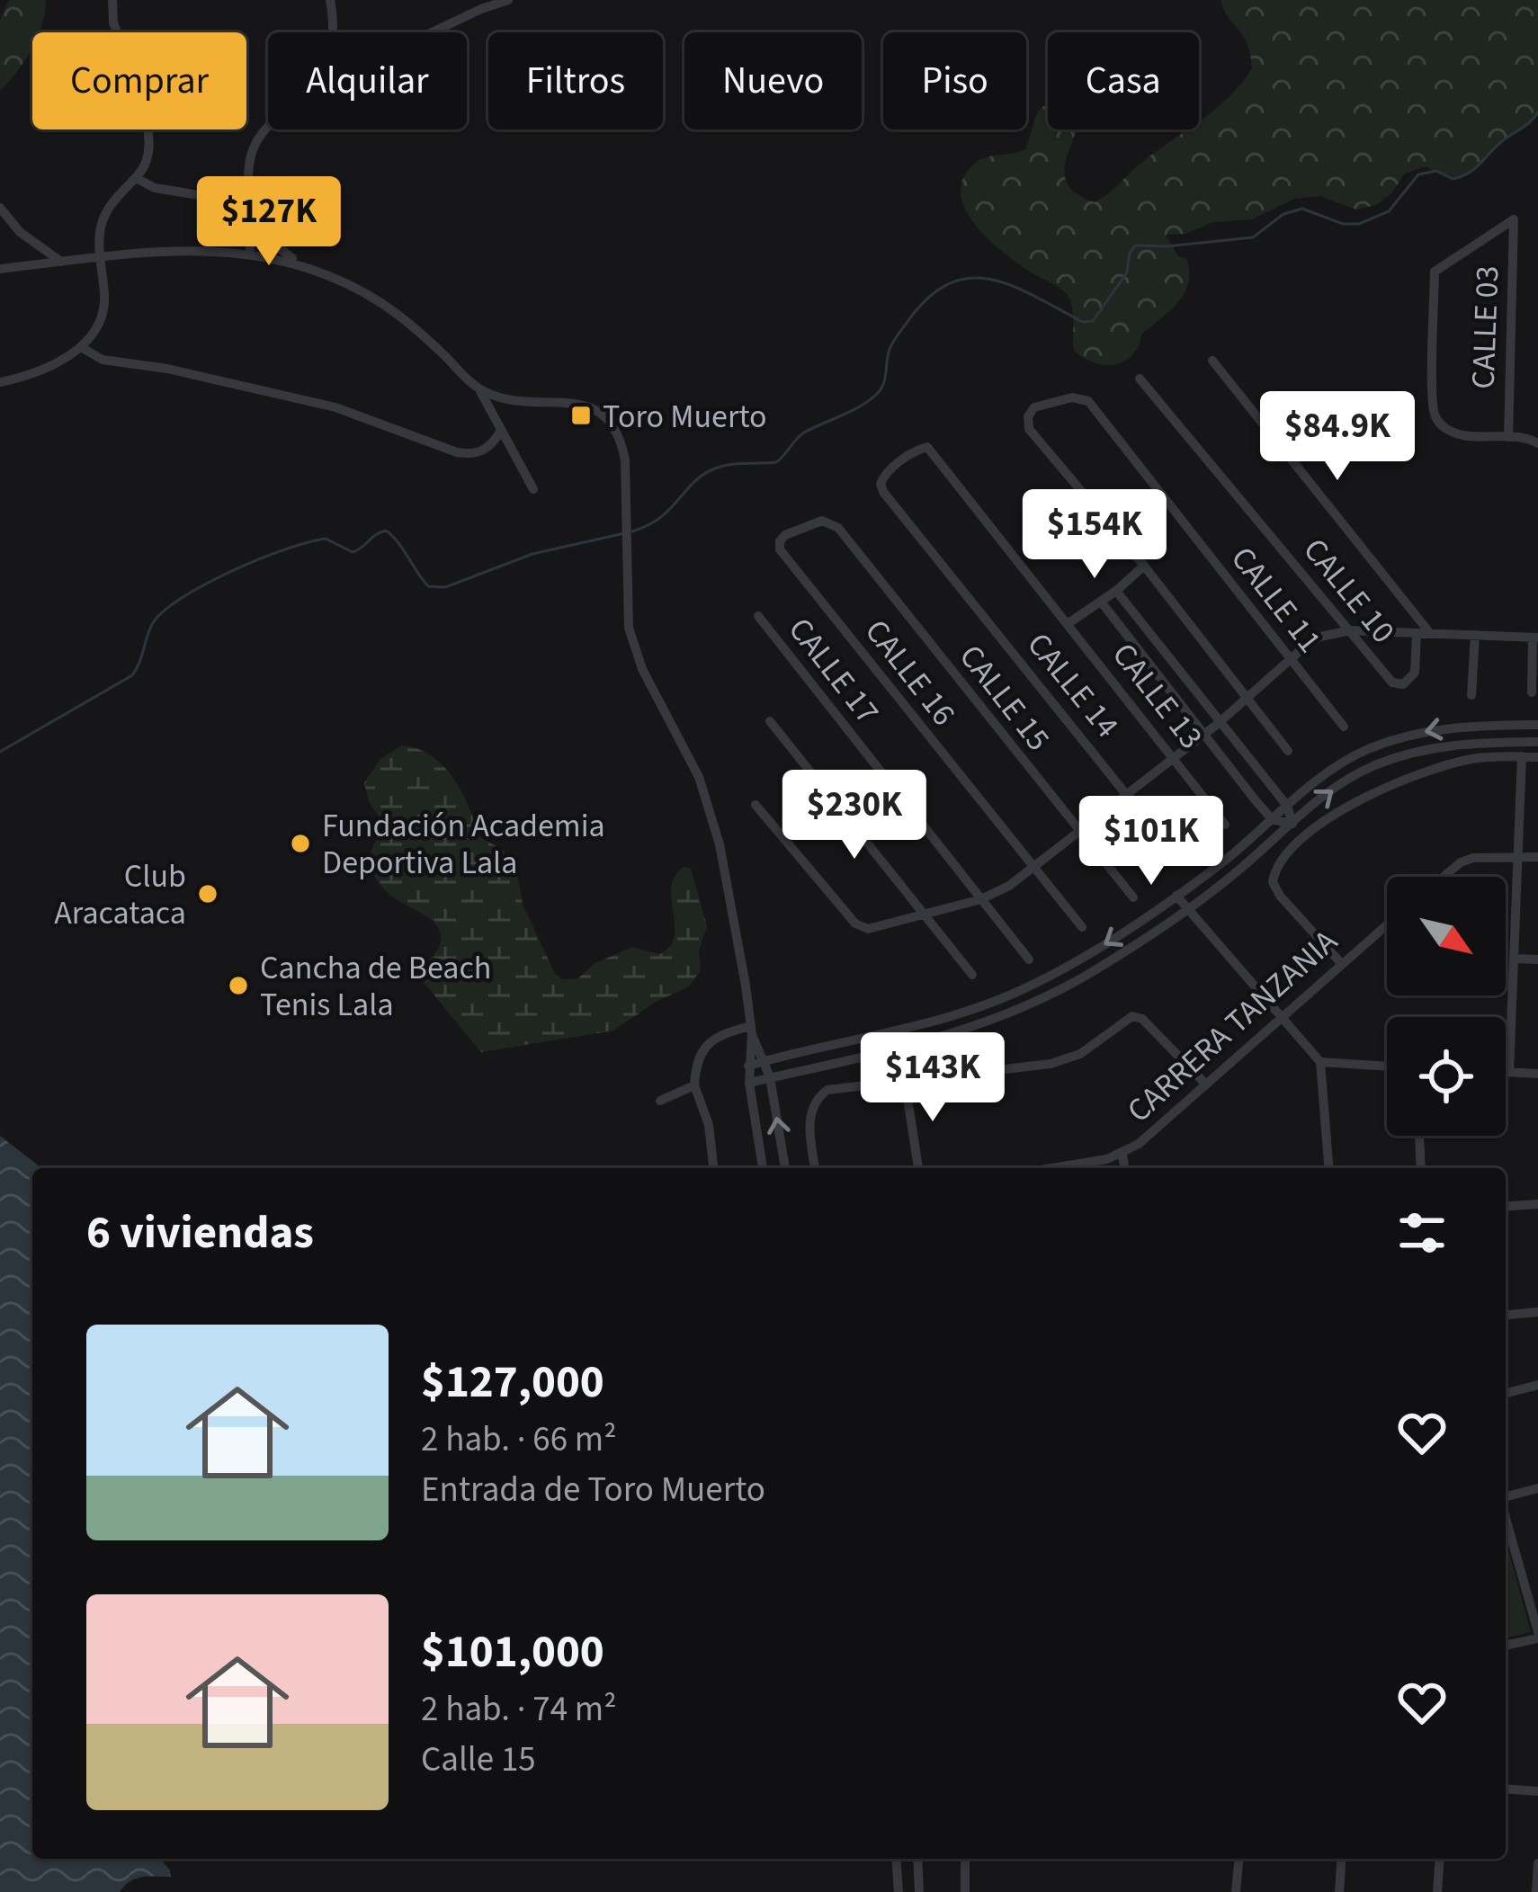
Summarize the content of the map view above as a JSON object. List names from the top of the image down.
{
  "streets": {
    "street": [
      "CALLE 03",
      "CALLE 10",
      "CALLE 11",
      "CALLE 17",
      "CALLE 16",
      "CALLE 14",
      "CALLE 13",
      "CALLE 15",
      "CARRERA TANZANIA"
    ]
  },
  "crossings": [
    ["CALLE 16", "CALLE 15"],
    ["CALLE 14", "CALLE 13"]
  ],
  "places": {
    "transit": ["Toro Muerto"],
    "other": ["Fundación Academia Deportiva Lala", "Club Aracataca", "Cancha de Beach Tenis Lala"]
  },
  "north": "bottom right",
  "page": {
    "chip": [
      "Comprar",
      "Alquilar",
      "Filtros",
      "Nuevo",
      "Piso",
      "Casa"
    ],
    "price": [
      "$127K",
      "$84.9K",
      "$154K",
      "$230K",
      "$101K",
      "$143K"
    ],
    "heading": "6 viviendas",
    "list": [
      {
        "name": "$127,000",
        "note": "2 hab. · 66 m² · Entrada de Toro Muerto"
      },
      {
        "name": "$101,000",
        "note": "2 hab. · 74 m² · Calle 15"
      }
    ]
  }
}
